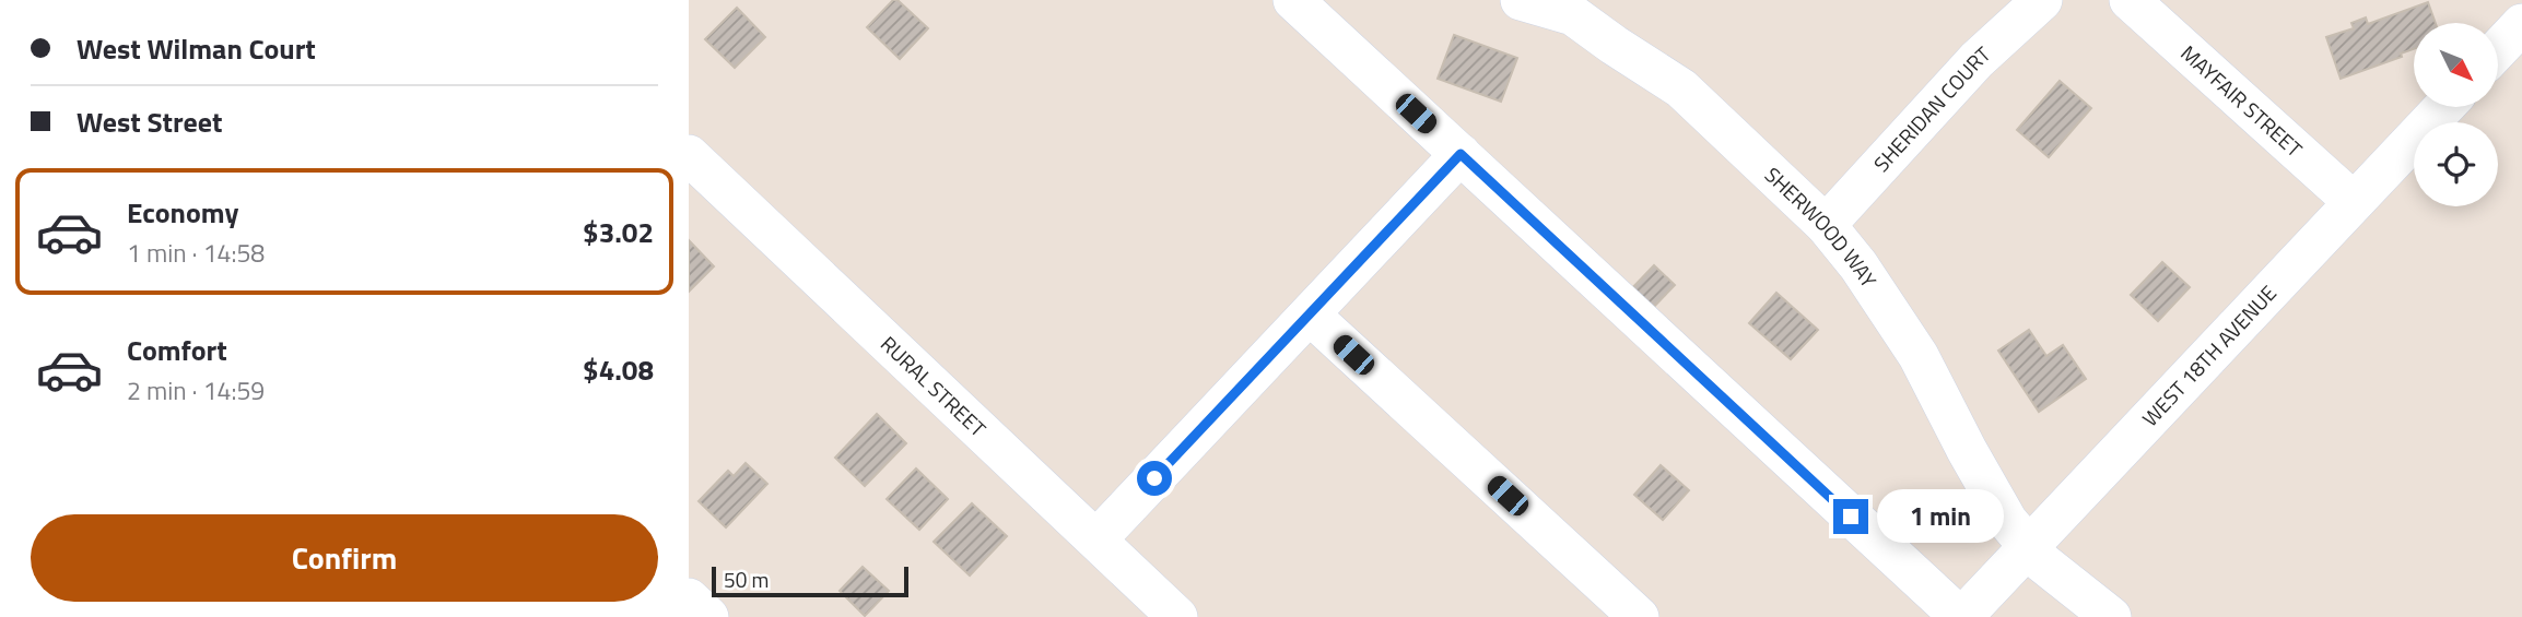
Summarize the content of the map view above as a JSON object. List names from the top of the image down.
{
  "streets": {
    "street": [
      "MAYFAIR STREET",
      "SHERIDAN COURT",
      "SHERWOOD WAY",
      "WEST 18TH AVENUE",
      "RURAL STREET"
    ]
  },
  "crossings": [
    ["MAYFAIR STREET", "WEST 18TH AVENUE"],
    ["SHERIDAN COURT", "SHERWOOD WAY"],
    ["SHERWOOD WAY", "WEST 18TH AVENUE"]
  ],
  "scale_bar": "50 m",
  "north": "bottom right",
  "page": {
    "banner": ["West Wilman Court", "West Street"],
    "list": [
      {
        "name": "Economy",
        "note": "1 min · 14:58",
        "value": "$3.02"
      },
      {
        "name": "Comfort",
        "note": "2 min · 14:59",
        "value": "$4.08"
      }
    ],
    "bubble": "1 min",
    "buttons": "Confirm",
    "scale": "50 m"
  }
}
